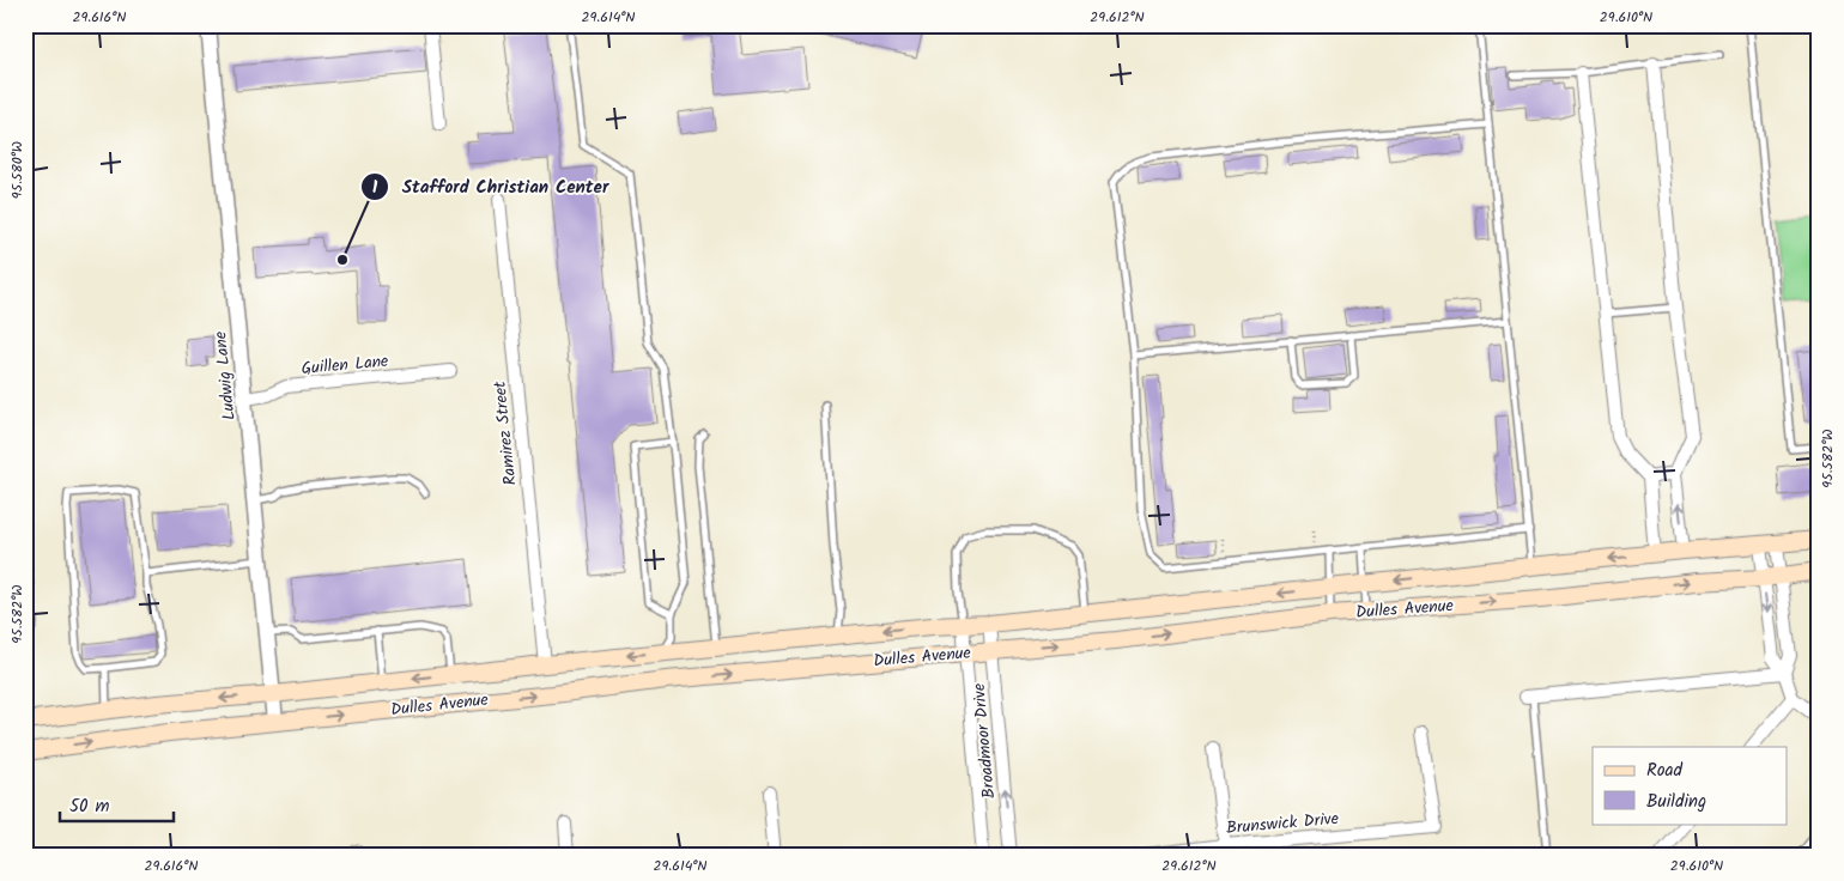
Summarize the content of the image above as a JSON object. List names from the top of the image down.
{
  "streets": {
    "main road": ["Dulles Avenue"],
    "street": [
      "Guillen Lane",
      "Ludwig Lane",
      "Ramirez Street",
      "Broadmoor Drive",
      "Brunswick Drive"
    ]
  },
  "crossings": [
    ["Guillen Lane", "Ludwig Lane"],
    ["Ludwig Lane", "Dulles Avenue"],
    ["Ramirez Street", "Dulles Avenue"],
    ["Dulles Avenue", "Broadmoor Drive"]
  ],
  "places": ["Stafford Christian Center"],
  "legend": ["Road", "Building"],
  "scale_bar": "50 m",
  "coordinates": [
    "29.616°N",
    "29.614°N",
    "29.612°N",
    "29.610°N",
    "95.580°W",
    "95.582°W"
  ]
}
